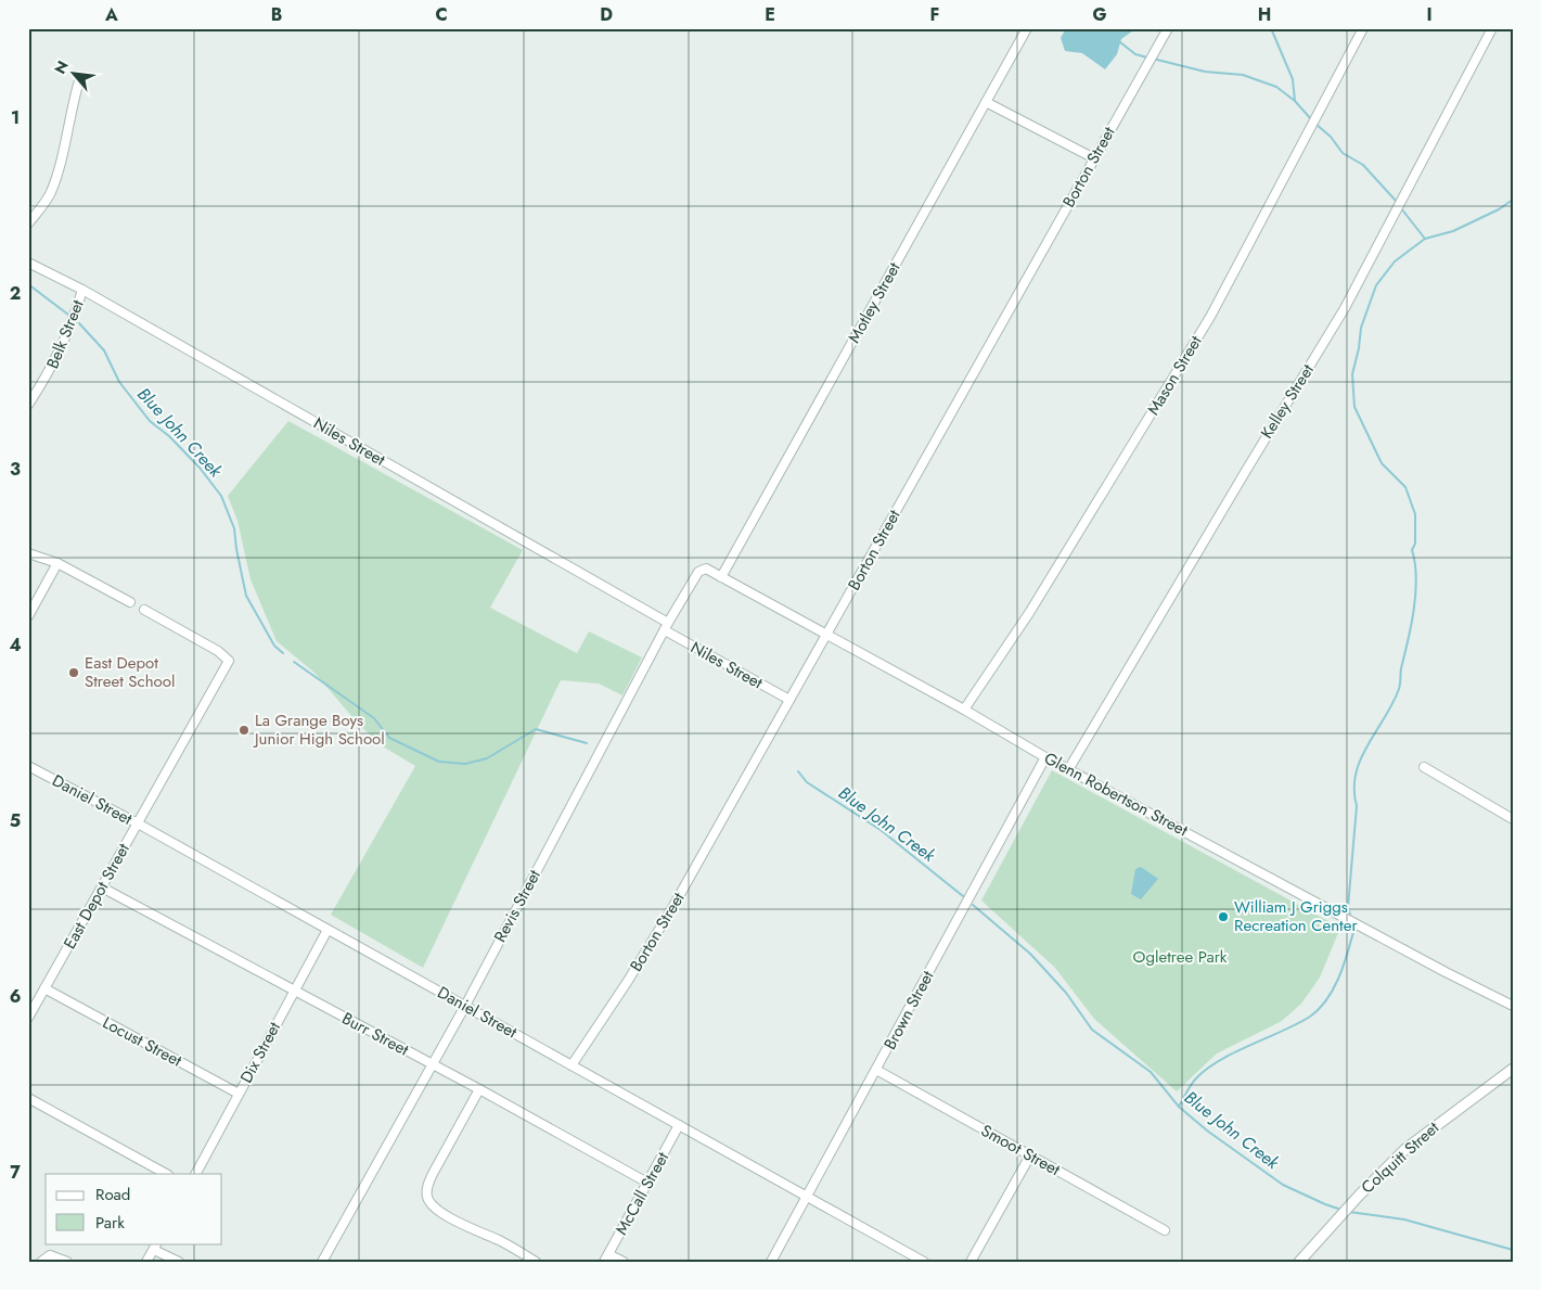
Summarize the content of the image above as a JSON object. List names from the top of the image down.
{
  "streets": {
    "street": [
      "Borton Street",
      "Motley Street",
      "Belk Street",
      "Mason Street",
      "Kelley Street",
      "Niles Street",
      "Glenn Robertson Street",
      "Daniel Street",
      "East Depot Street",
      "Revis Street",
      "Brown Street",
      "Burr Street",
      "Locust Street",
      "Dix Street",
      "Smoot Street",
      "Colquitt Street",
      "McCall Street"
    ]
  },
  "crossings": [
    ["Borton Street", "Niles Street"],
    ["Borton Street", "Glenn Robertson Street"],
    ["Borton Street", "Daniel Street"],
    ["Motley Street", "Glenn Robertson Street"],
    ["Motley Street", "Revis Street"],
    ["Belk Street", "Niles Street"],
    ["Mason Street", "Glenn Robertson Street"],
    ["Kelley Street", "Glenn Robertson Street"],
    ["Niles Street", "Revis Street"],
    ["Glenn Robertson Street", "Revis Street"],
    ["Glenn Robertson Street", "Brown Street"],
    ["Daniel Street", "East Depot Street"],
    ["Daniel Street", "Revis Street"],
    ["Daniel Street", "Brown Street"],
    ["Daniel Street", "Dix Street"],
    ["Daniel Street", "McCall Street"],
    ["East Depot Street", "Burr Street"],
    ["East Depot Street", "Locust Street"],
    ["Revis Street", "Burr Street"],
    ["Brown Street", "Smoot Street"],
    ["Burr Street", "Dix Street"],
    ["Burr Street", "McCall Street"],
    ["Locust Street", "Dix Street"]
  ],
  "water": ["Blue John Creek"],
  "parks": ["Ogletree Park"],
  "places": ["East Depot Street School", "La Grange Boys Junior High School", "William J Griggs Recreation Center"],
  "legend": ["Road", "Park"],
  "north": "top left",
  "grid": {
    "columns": [
      "A",
      "B",
      "C",
      "D",
      "E",
      "F",
      "G",
      "H",
      "I"
    ],
    "rows": [
      "1",
      "2",
      "3",
      "4",
      "5",
      "6",
      "7"
    ]
  }
}
